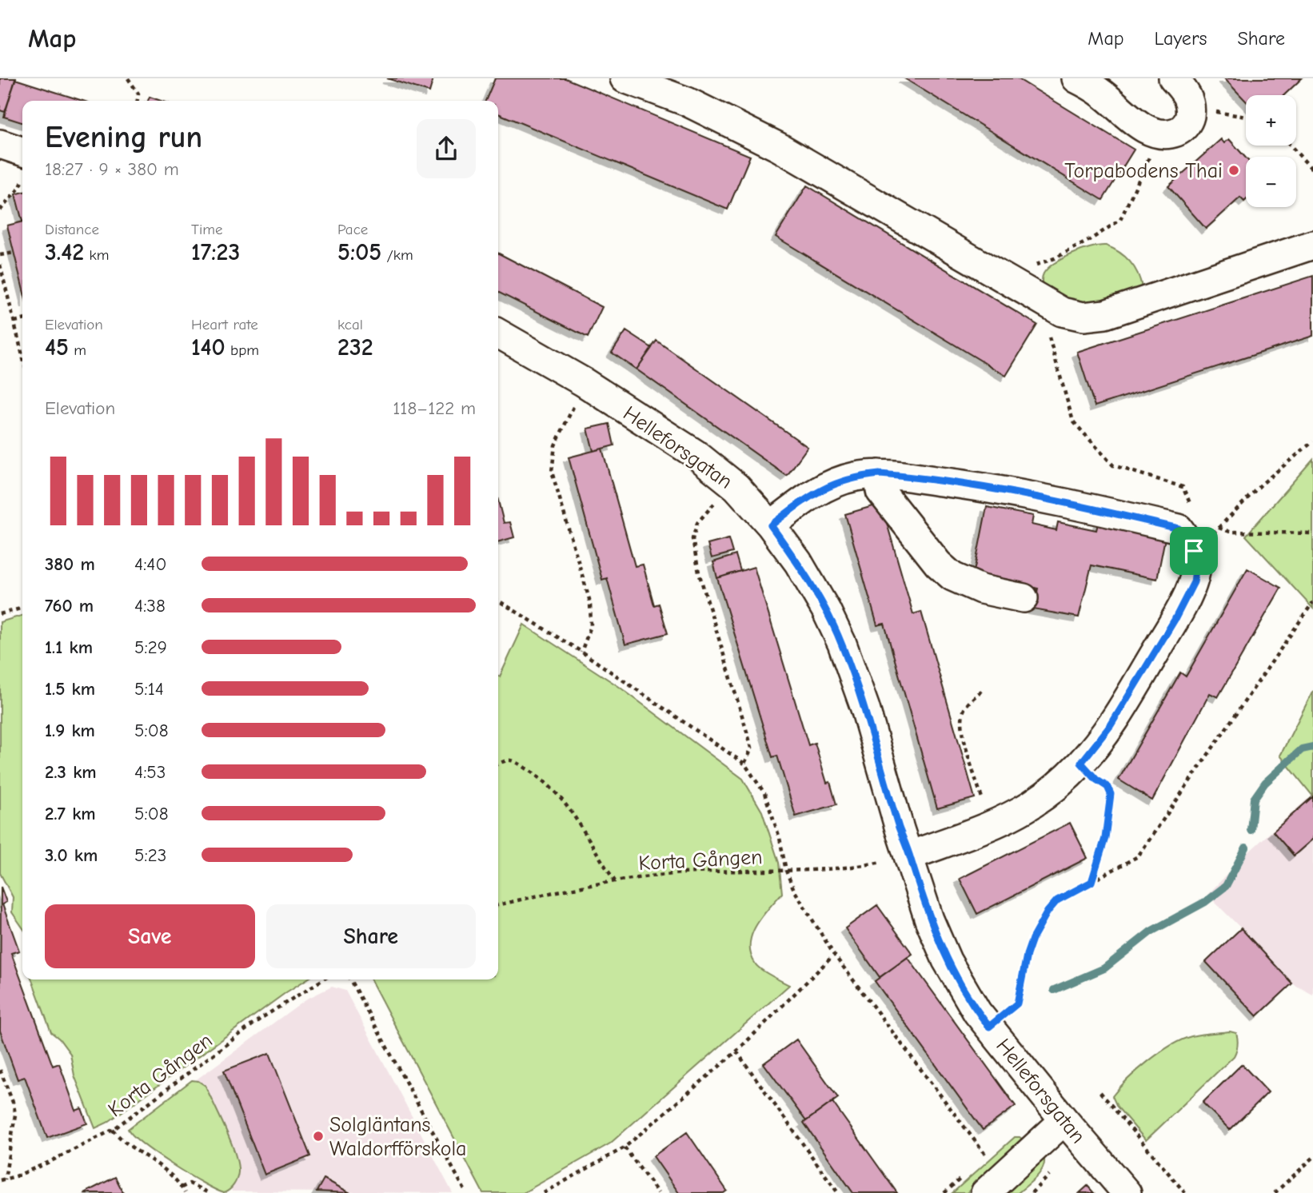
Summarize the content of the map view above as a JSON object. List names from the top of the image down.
{
  "streets": {
    "street": ["Helleforsgatan"],
    "path": ["Korta Gången"]
  },
  "crossings": [
    ["Helleforsgatan", "Korta Gången"]
  ],
  "places": ["Torpabodens Thai", "Solgläntans Waldorfförskola"],
  "page": {
    "header": "Map",
    "nav": ["Map", "Layers", "Share"],
    "map_buttons": ["+", "−"],
    "heading": ["Evening run", "18:27 · 9 × 380 m"],
    "stats": [
      ["Distance", "3.42 km"],
      ["Time", "17:23"],
      ["Pace", "5:05 /km"],
      ["Elevation", "45 m"],
      ["Heart rate", "140 bpm"],
      ["kcal", "232"]
    ],
    "chart": ["Elevation", "118–122 m"],
    "list": [
      {
        "name": "380 m",
        "note": "4:40"
      },
      {
        "name": "760 m",
        "note": "4:38"
      },
      {
        "name": "1.1 km",
        "note": "5:29"
      },
      {
        "name": "1.5 km",
        "note": "5:14"
      },
      {
        "name": "1.9 km",
        "note": "5:08"
      },
      {
        "name": "2.3 km",
        "note": "4:53"
      },
      {
        "name": "2.7 km",
        "note": "5:08"
      },
      {
        "name": "3.0 km",
        "note": "5:23"
      }
    ],
    "buttons": ["Save", "Share"]
  }
}
